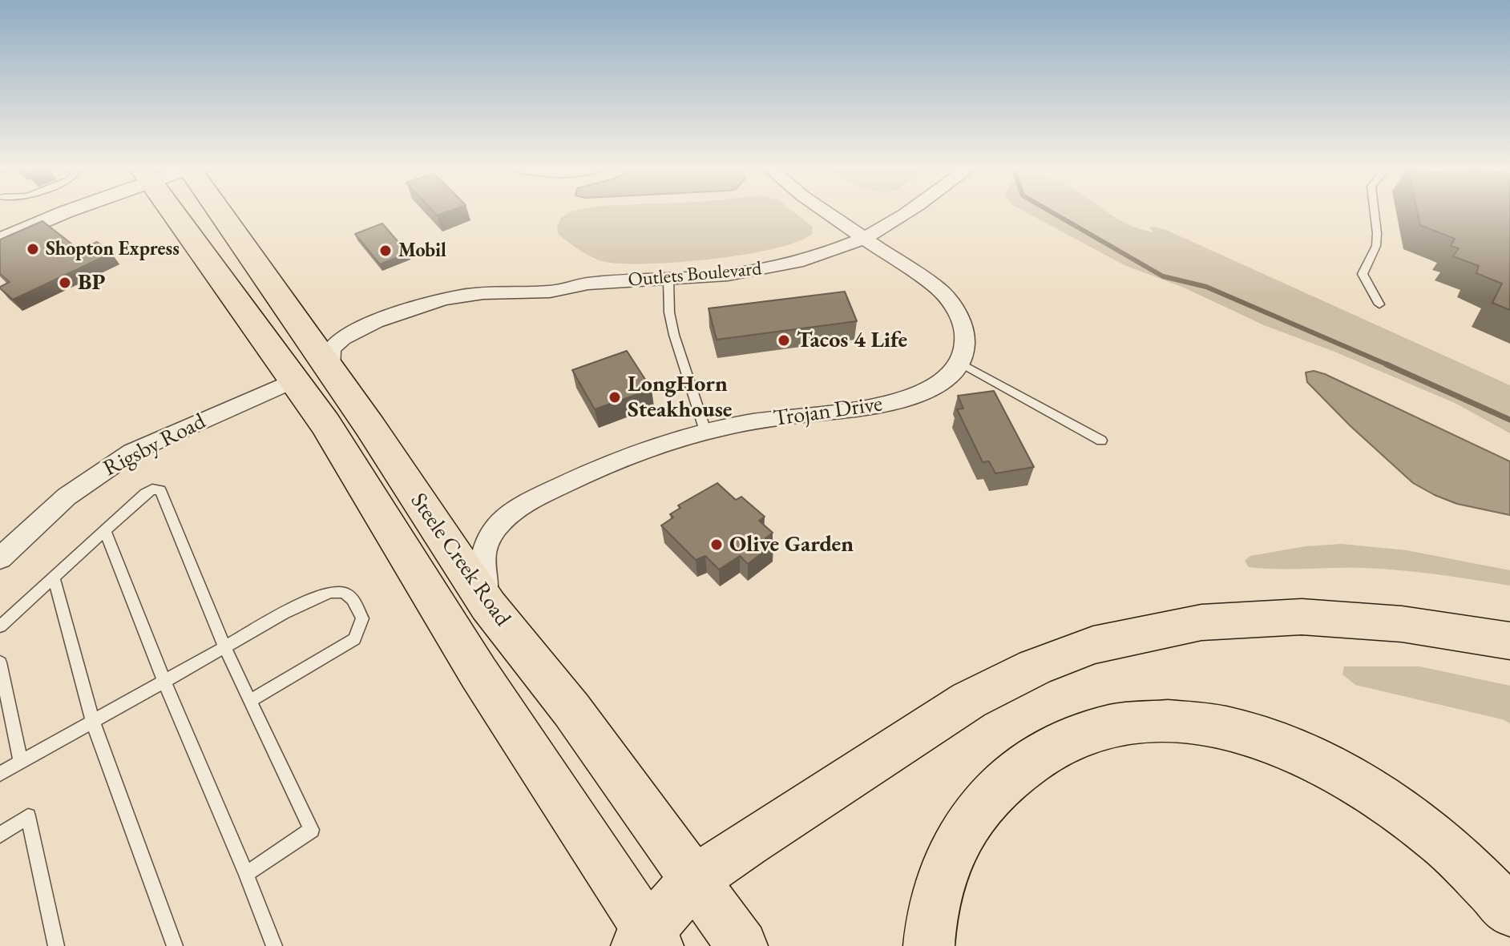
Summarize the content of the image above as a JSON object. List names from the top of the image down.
{
  "streets": {
    "main road": ["Steele Creek Road"],
    "street": ["Outlets Boulevard", "Trojan Drive", "Rigsby Road"]
  },
  "crossings": [
    ["Outlets Boulevard", "Rigsby Road"],
    ["Outlets Boulevard", "Steele Creek Road"],
    ["Trojan Drive", "Steele Creek Road"],
    ["Rigsby Road", "Steele Creek Road"]
  ],
  "places": [
    "Shopton Express",
    "Mobil",
    "BP",
    "Tacos 4 Life",
    "LongHorn Steakhouse",
    "Olive Garden"
  ]
}
